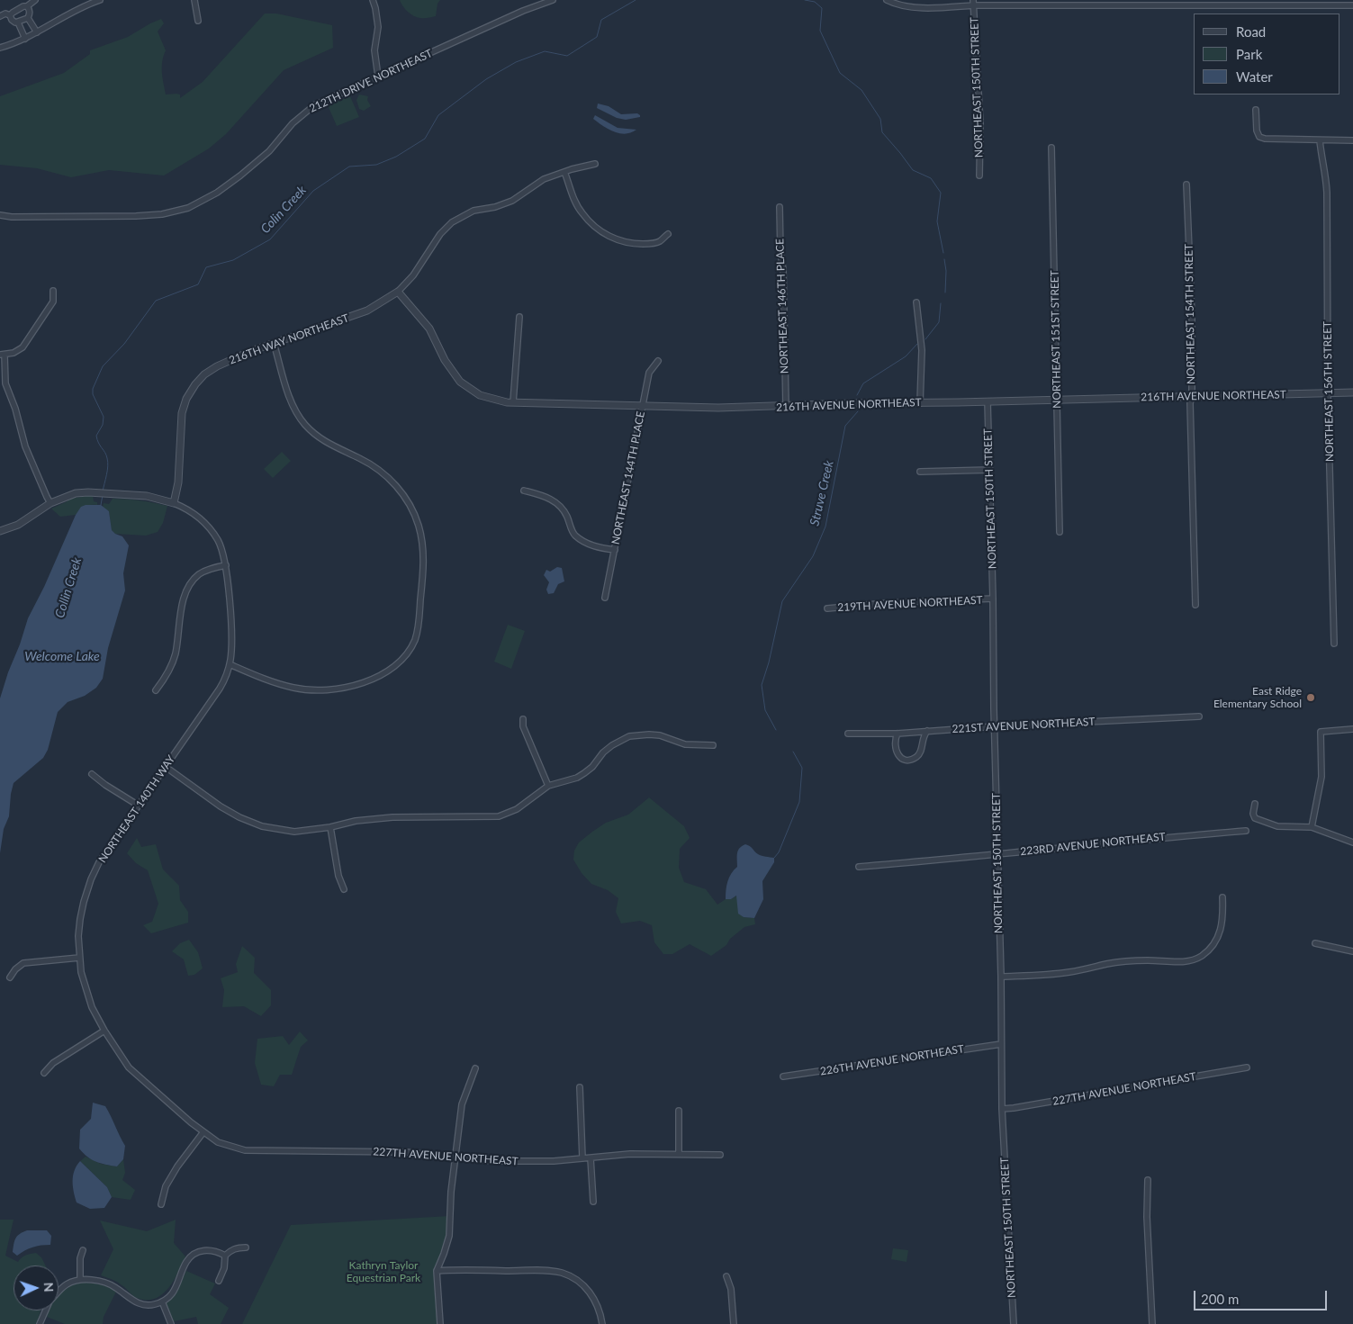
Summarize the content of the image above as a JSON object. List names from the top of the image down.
{
  "streets": {
    "street": [
      "212TH DRIVE NORTHEAST",
      "NORTHEAST 150TH STREET",
      "NORTHEAST 146TH PLACE",
      "NORTHEAST 154TH STREET",
      "216TH WAY NORTHEAST",
      "NORTHEAST 151ST STREET",
      "NORTHEAST 156TH STREET",
      "216TH AVENUE NORTHEAST",
      "NORTHEAST 144TH PLACE",
      "219TH AVENUE NORTHEAST",
      "221ST AVENUE NORTHEAST",
      "NORTHEAST 140TH WAY",
      "223RD AVENUE NORTHEAST",
      "226TH AVENUE NORTHEAST",
      "227TH AVENUE NORTHEAST"
    ]
  },
  "crossings": [
    ["NORTHEAST 150TH STREET", "216TH AVENUE NORTHEAST"],
    ["NORTHEAST 150TH STREET", "219TH AVENUE NORTHEAST"],
    ["NORTHEAST 150TH STREET", "221ST AVENUE NORTHEAST"],
    ["NORTHEAST 150TH STREET", "223RD AVENUE NORTHEAST"],
    ["NORTHEAST 150TH STREET", "226TH AVENUE NORTHEAST"],
    ["NORTHEAST 150TH STREET", "227TH AVENUE NORTHEAST"],
    ["NORTHEAST 146TH PLACE", "216TH AVENUE NORTHEAST"],
    ["NORTHEAST 154TH STREET", "216TH AVENUE NORTHEAST"],
    ["216TH WAY NORTHEAST", "216TH AVENUE NORTHEAST"],
    ["216TH WAY NORTHEAST", "NORTHEAST 140TH WAY"],
    ["NORTHEAST 151ST STREET", "216TH AVENUE NORTHEAST"],
    ["NORTHEAST 156TH STREET", "216TH AVENUE NORTHEAST"],
    ["216TH AVENUE NORTHEAST", "NORTHEAST 144TH PLACE"],
    ["NORTHEAST 140TH WAY", "227TH AVENUE NORTHEAST"]
  ],
  "water": [
    "Colin Creek",
    "Struve Creek",
    "Collin Creek",
    "Welcome Lake"
  ],
  "parks": ["Kathryn Taylor Equestrian Park"],
  "places": ["East Ridge Elementary School"],
  "legend": ["Road", "Park", "Water"],
  "scale_bar": "200 m",
  "north": "right"
}
